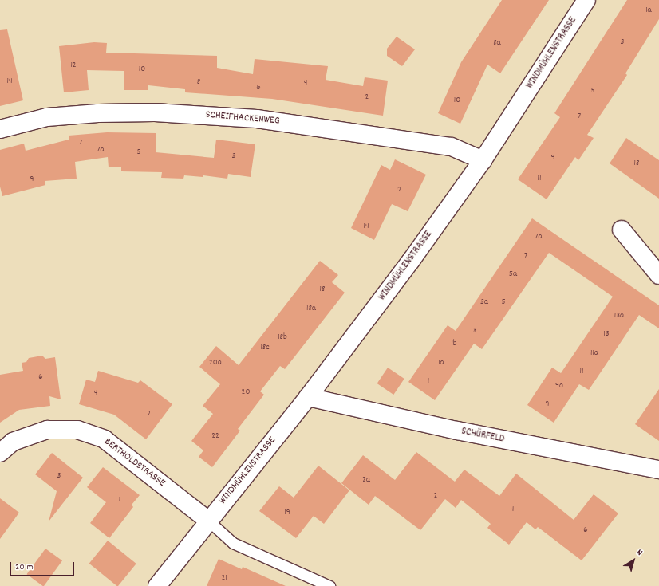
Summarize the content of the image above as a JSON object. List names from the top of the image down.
{
  "streets": {
    "street": [
      "WINDMÜHLENSTRASSE",
      "SCHEIFHACKENWEG",
      "SCHÜRFELD",
      "BERTHOLDSTRASSE"
    ]
  },
  "crossings": [
    ["WINDMÜHLENSTRASSE", "SCHEIFHACKENWEG"],
    ["WINDMÜHLENSTRASSE", "SCHÜRFELD"],
    ["WINDMÜHLENSTRASSE", "BERTHOLDSTRASSE"]
  ],
  "house_numbers": [
    "1a",
    "3",
    "8a",
    "12",
    "10",
    "14",
    "8",
    "4",
    "6",
    "5",
    "2",
    "10",
    "7",
    "7",
    "7a",
    "5",
    "3",
    "9",
    "18",
    "11",
    "9",
    "12",
    "14",
    "7a",
    "7",
    "5a",
    "18",
    "3a",
    "5",
    "18a",
    "13a",
    "3",
    "13",
    "18b",
    "1b",
    "18c",
    "11a",
    "20a",
    "1a",
    "11",
    "6",
    "1",
    "9a",
    "20",
    "4",
    "9",
    "2",
    "22",
    "3",
    "2a",
    "2",
    "1",
    "4",
    "19",
    "6",
    "21"
  ],
  "scale_bar": "20 m",
  "north": "top right"
}
